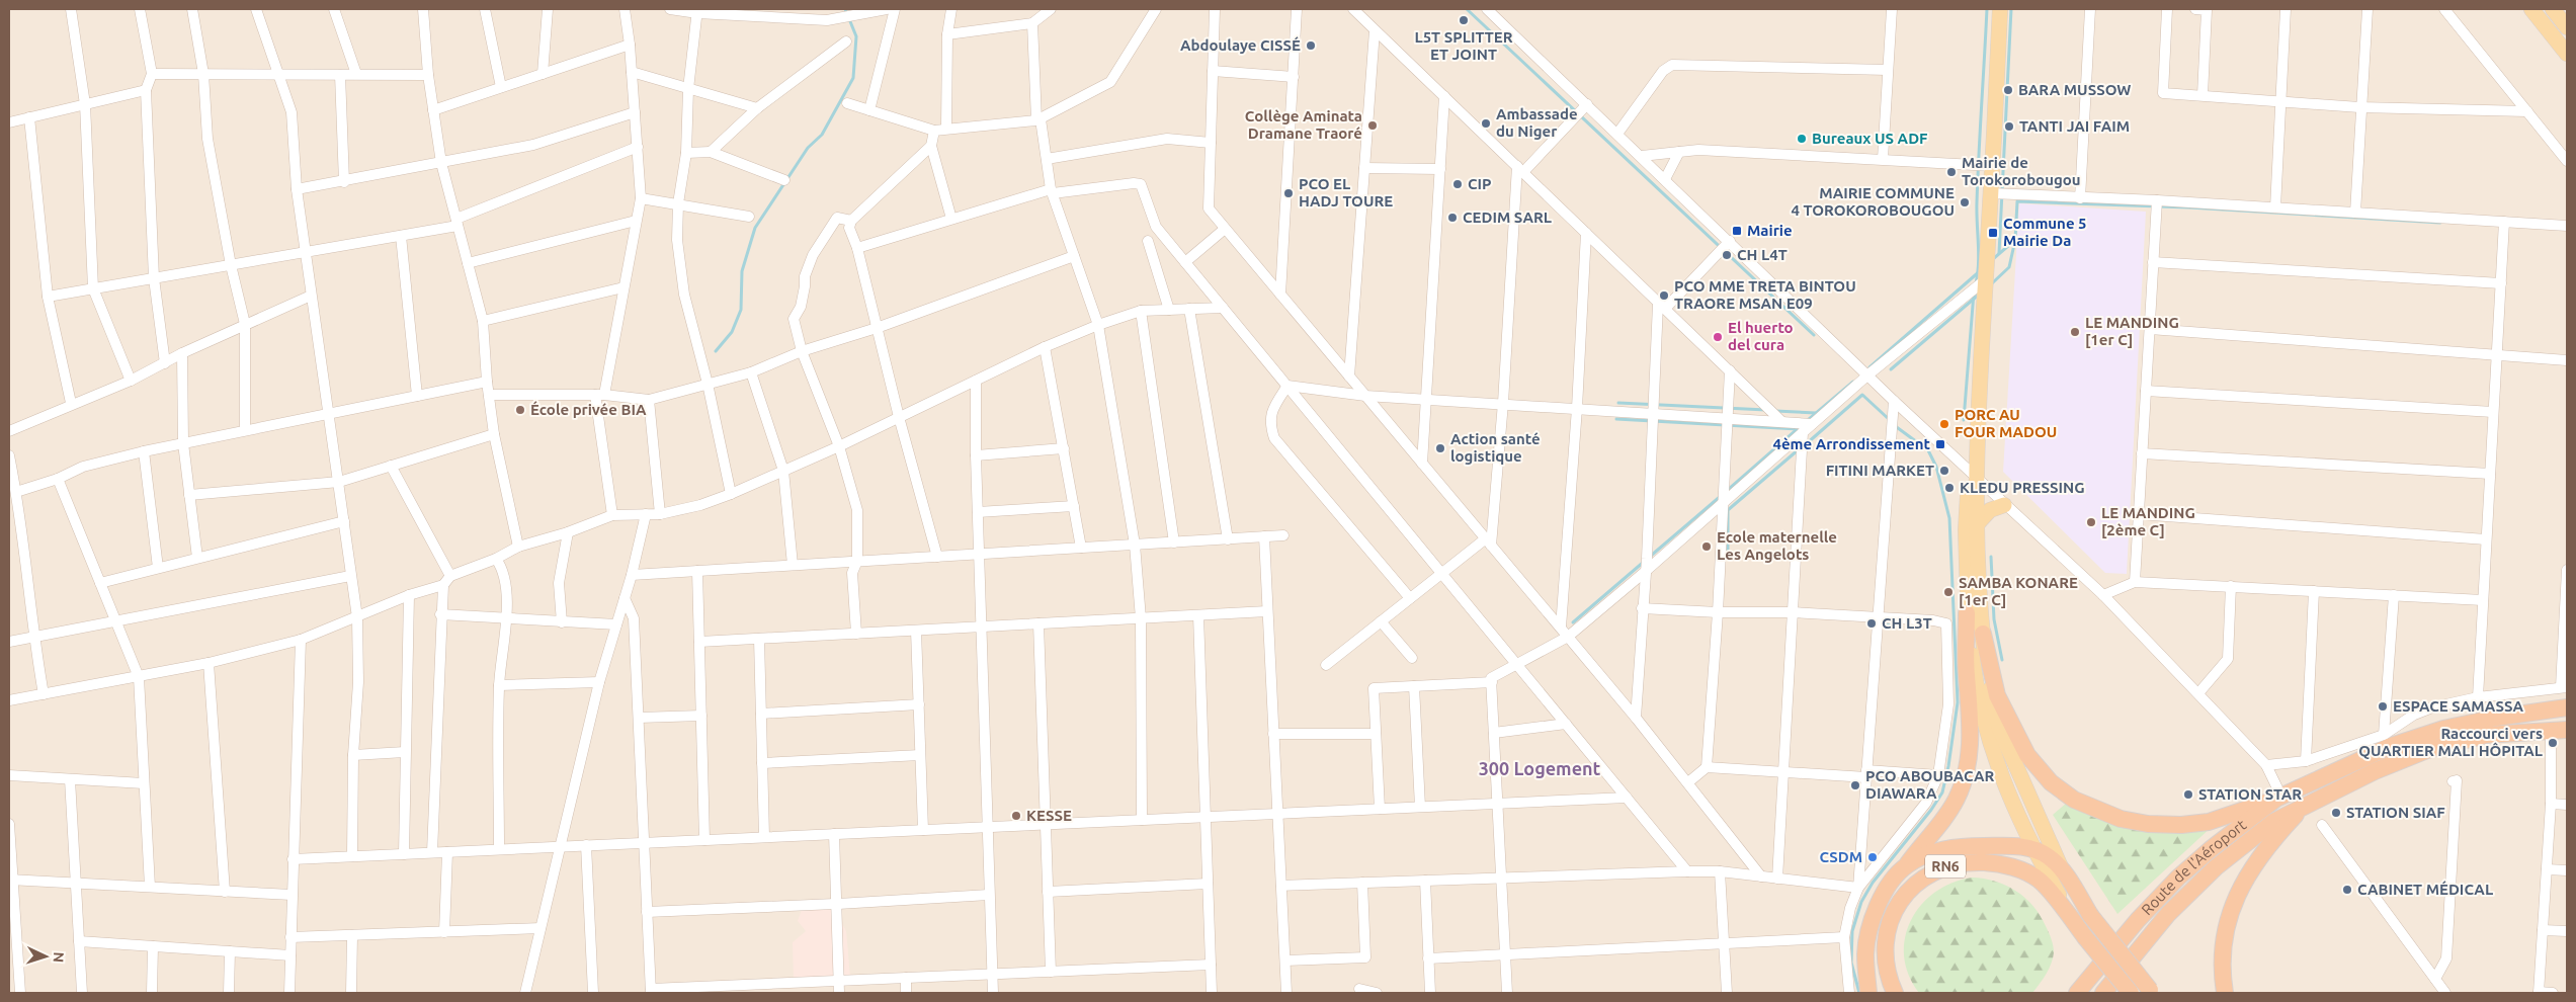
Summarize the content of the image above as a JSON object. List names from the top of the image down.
{
  "streets": {
    "highway": ["RN6", "Route de l'Aéroport"]
  },
  "districts": ["300 Logement"],
  "places": {
    "other": [
      "L5T SPLITTER ET JOINT",
      "Abdoulaye CISSÉ",
      "BARA MUSSOW",
      "Ambassade du Niger",
      "Collège Aminata Dramane Traoré",
      "TANTI JAI FAIM",
      "Bureaux US ADF",
      "Mairie de Torokorobougou",
      "CIP",
      "PCO EL HADJ TOURE",
      "MAIRIE COMMUNE 4 TOROKOROBOUGOU",
      "CEDIM SARL",
      "CH L4T",
      "PCO MME TRETA BINTOU TRAORE MSAN E09",
      "LE MANDING [1er C]",
      "El huerto del cura",
      "École privée BIA",
      "PORC AU FOUR MADOU",
      "Action santé logistique",
      "FITINI MARKET",
      "KLEDU PRESSING",
      "LE MANDING [2ème C]",
      "Ecole maternelle Les Angelots",
      "SAMBA KONARE [1er C]",
      "CH L3T",
      "ESPACE SAMASSA",
      "Raccourci vers QUARTIER MALI HÔPITAL",
      "PCO ABOUBACAR DIAWARA",
      "STATION STAR",
      "STATION SIAF",
      "KESSE",
      "CSDM",
      "CABINET MÉDICAL"
    ],
    "transit": ["Mairie", "Commune 5 Mairie Da", "4ème Arrondissement"]
  },
  "north": "right"
}
